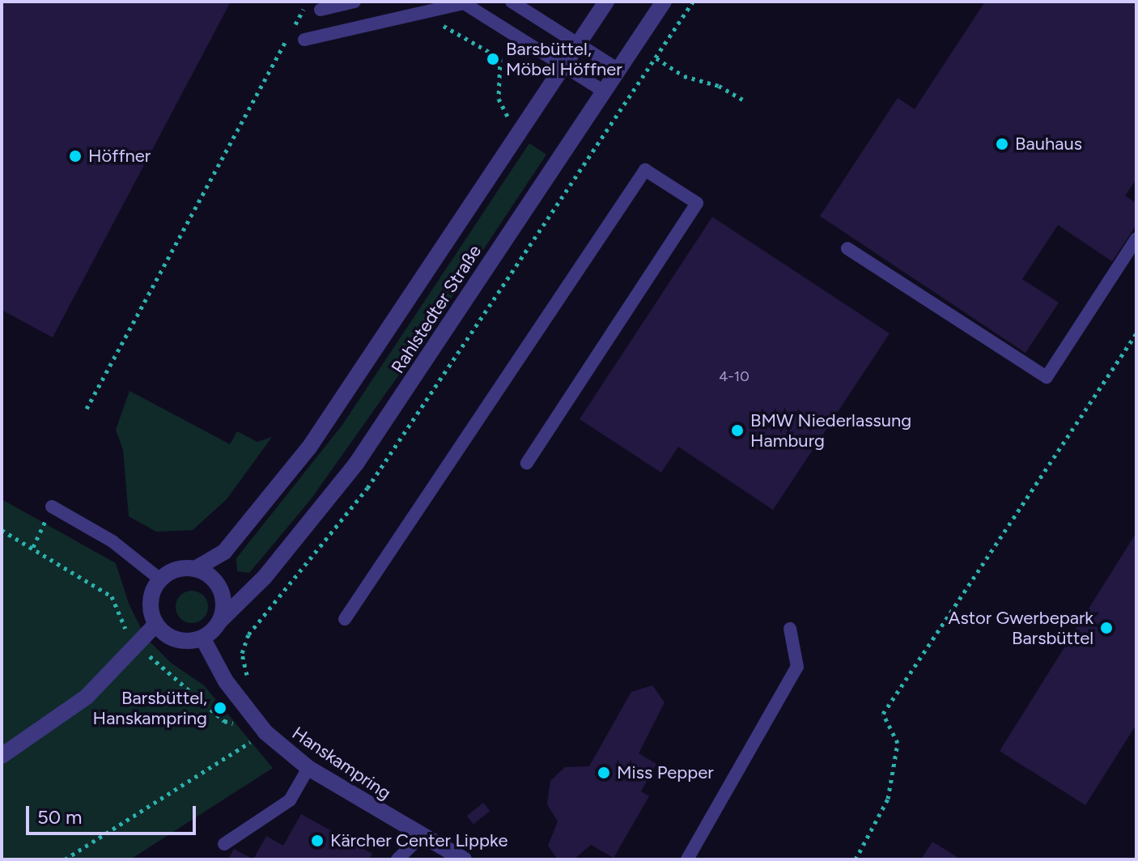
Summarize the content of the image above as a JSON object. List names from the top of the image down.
{
  "streets": {
    "street": ["Rahlstedter Straße", "Hanskampring"]
  },
  "crossings": [
    ["Rahlstedter Straße", "Hanskampring"]
  ],
  "places": [
    "Barsbüttel, Möbel Höffner",
    "Bauhaus",
    "Höffner",
    "BMW Niederlassung Hamburg",
    "Astor Gwerbepark Barsbüttel",
    "Barsbüttel, Hanskampring",
    "Miss Pepper",
    "Kärcher Center Lippke"
  ],
  "house_numbers": ["4-10"],
  "scale_bar": "50 m"
}
